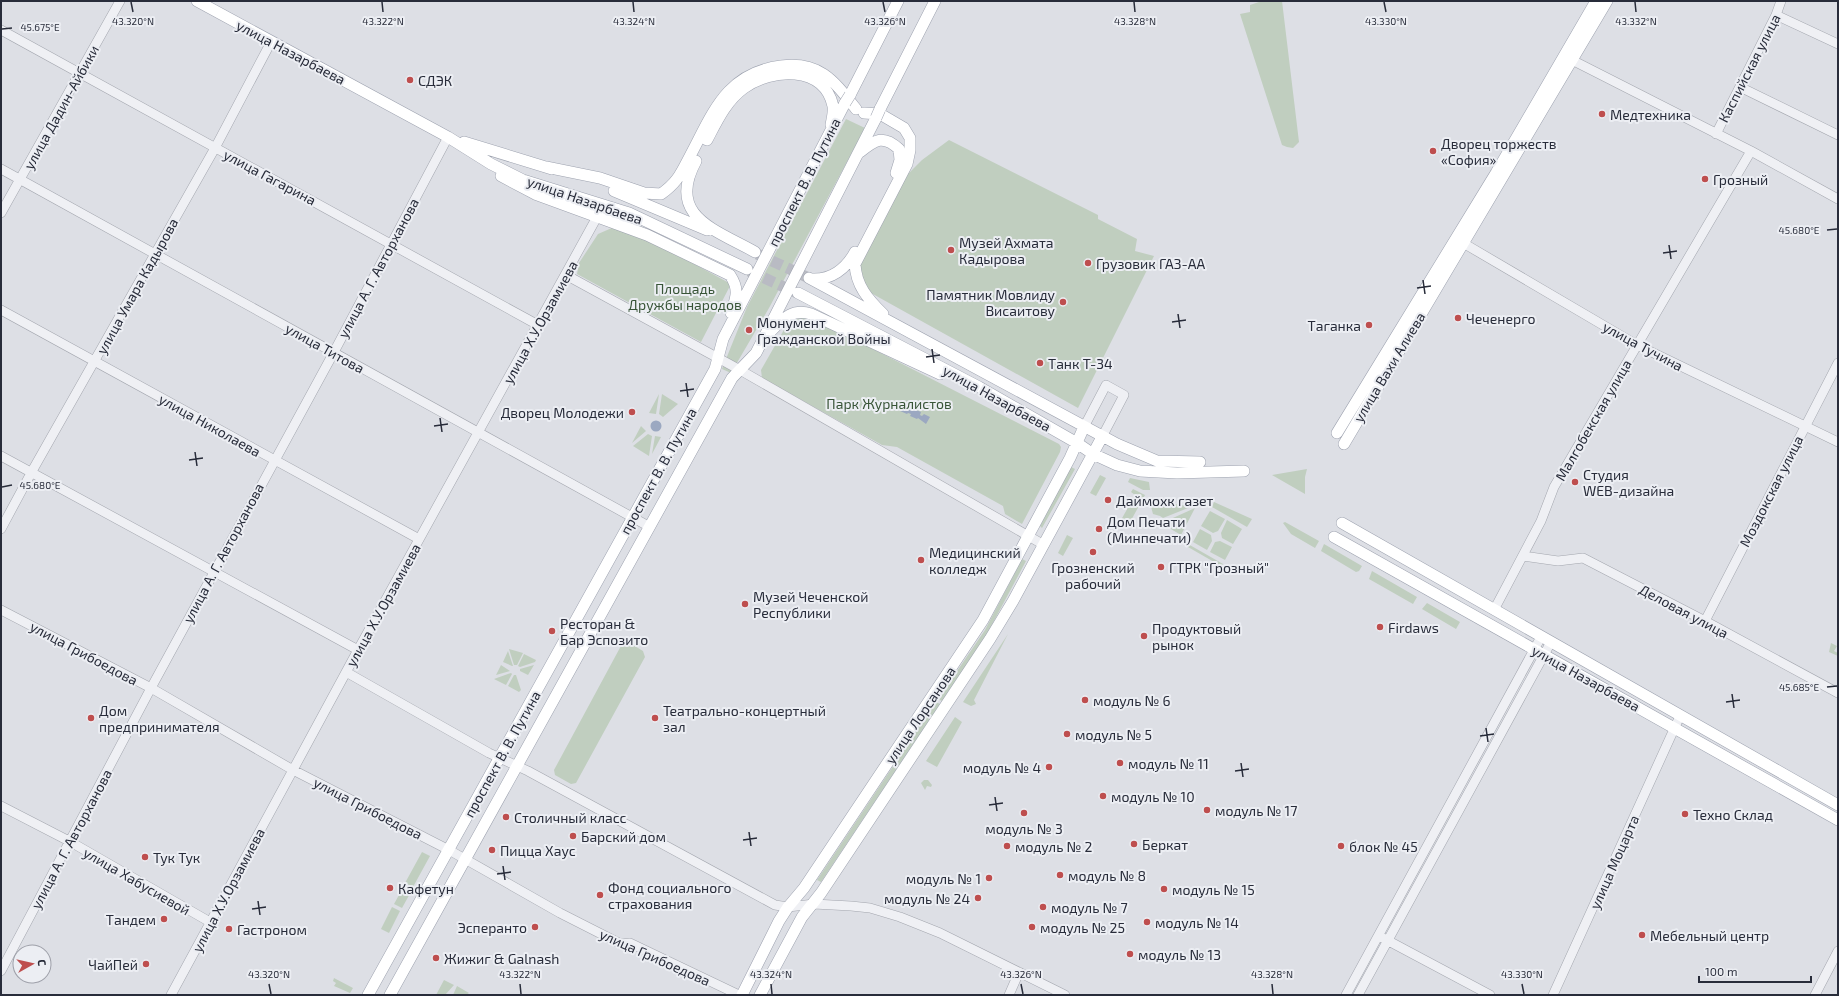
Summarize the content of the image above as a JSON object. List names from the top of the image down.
{
  "streets": {
    "main road": [
      "улица Назарбаева",
      "проспект В. В. Путина",
      "улица Вахи Алиева",
      "улица Лорсанова"
    ],
    "street": [
      "Каспийская улица",
      "улица Дадин-Айбики",
      "улица Гагарина",
      "улица А. Г. Авторханова",
      "улица Умара Кадырова",
      "улица Х.У.Орзамиева",
      "улица Тучина",
      "улица Титова",
      "Малгобекская улица",
      "улица Николаева",
      "Моздокская улица",
      "Деловая улица",
      "улица Грибоедова",
      "улица Моцарта",
      "улица Хабусиевой"
    ]
  },
  "crossings": [
    ["улица Назарбаева", "проспект В. В. Путина"],
    ["улица Назарбаева", "улица А. Г. Авторханова"],
    ["улица Назарбаева", "улица Умара Кадырова"],
    ["улица Назарбаева", "Малгобекская улица"],
    ["улица Назарбаева", "улица Лорсанова"],
    ["улица Назарбаева", "улица Моцарта"],
    ["улица Дадин-Айбики", "улица Гагарина"],
    ["улица Дадин-Айбики", "улица Титова"],
    ["улица Гагарина", "улица А. Г. Авторханова"],
    ["улица Гагарина", "улица Умара Кадырова"],
    ["улица Гагарина", "улица Х.У.Орзамиева"],
    ["проспект В. В. Путина", "улица Титова"],
    ["проспект В. В. Путина", "улица Грибоедова"],
    ["улица А. Г. Авторханова", "улица Титова"],
    ["улица А. Г. Авторханова", "улица Николаева"],
    ["улица А. Г. Авторханова", "улица Грибоедова"],
    ["улица А. Г. Авторханова", "улица Хабусиевой"],
    ["улица Умара Кадырова", "улица Титова"],
    ["улица Умара Кадырова", "улица Николаева"],
    ["улица Х.У.Орзамиева", "улица Титова"],
    ["улица Х.У.Орзамиева", "улица Николаева"],
    ["улица Х.У.Орзамиева", "улица Грибоедова"],
    ["улица Х.У.Орзамиева", "улица Хабусиевой"],
    ["улица Тучина", "улица Вахи Алиева"],
    ["улица Тучина", "Малгобекская улица"],
    ["улица Тучина", "Моздокская улица"],
    ["Малгобекская улица", "Деловая улица"],
    ["Моздокская улица", "Деловая улица"]
  ],
  "parks": ["Площадь Дружбы народов", "Парк Журналистов"],
  "places": [
    "СДЭК",
    "Медтехника",
    "Дворец торжеств «София»",
    "Грозный",
    "Музей Ахмата Кадырова",
    "Грузовик ГАЗ-АА",
    "Памятник Мовлиду Висаитову",
    "Чеченерго",
    "Таганка",
    "Монумент Гражданской Войны",
    "Танк Т-34",
    "Дворец Молодежи",
    "Студия WEB-дизайна",
    "Даймохк газет",
    "Дом Печати (Минпечати)",
    "Грозненский рабочий",
    "Медицинский колледж",
    "ГТРК \"Грозный\"",
    "Музей Чеченской Республики",
    "Firdaws",
    "Ресторан & Бар Эспозито",
    "Продуктовый рынок",
    "модуль № 6",
    "Дом предпринимателя",
    "Театрально-концертный зал",
    "модуль № 5",
    "модуль № 11",
    "модуль № 4",
    "модуль № 10",
    "модуль № 17",
    "модуль № 3",
    "Техно Склад",
    "Столичный класс",
    "Барский дом",
    "Беркат",
    "модуль № 2",
    "блок № 45",
    "Пицца Хаус",
    "Тук Тук",
    "модуль № 8",
    "модуль № 1",
    "Кафетун",
    "модуль № 15",
    "Фонд социального страхования",
    "модуль № 24",
    "модуль № 7",
    "Тандем",
    "модуль № 14",
    "Эсперанто",
    "модуль № 25",
    "Гастроном",
    "Мебельный центр",
    "модуль № 13",
    "Жижиг & Galnash",
    "ЧайПей"
  ],
  "scale_bar": "100 m",
  "north": "right",
  "coordinates": [
    "43.320°N",
    "43.322°N",
    "43.324°N",
    "43.326°N",
    "43.328°N",
    "43.330°N",
    "43.332°N",
    "45.675°E",
    "45.680°E",
    "45.685°E"
  ]
}
